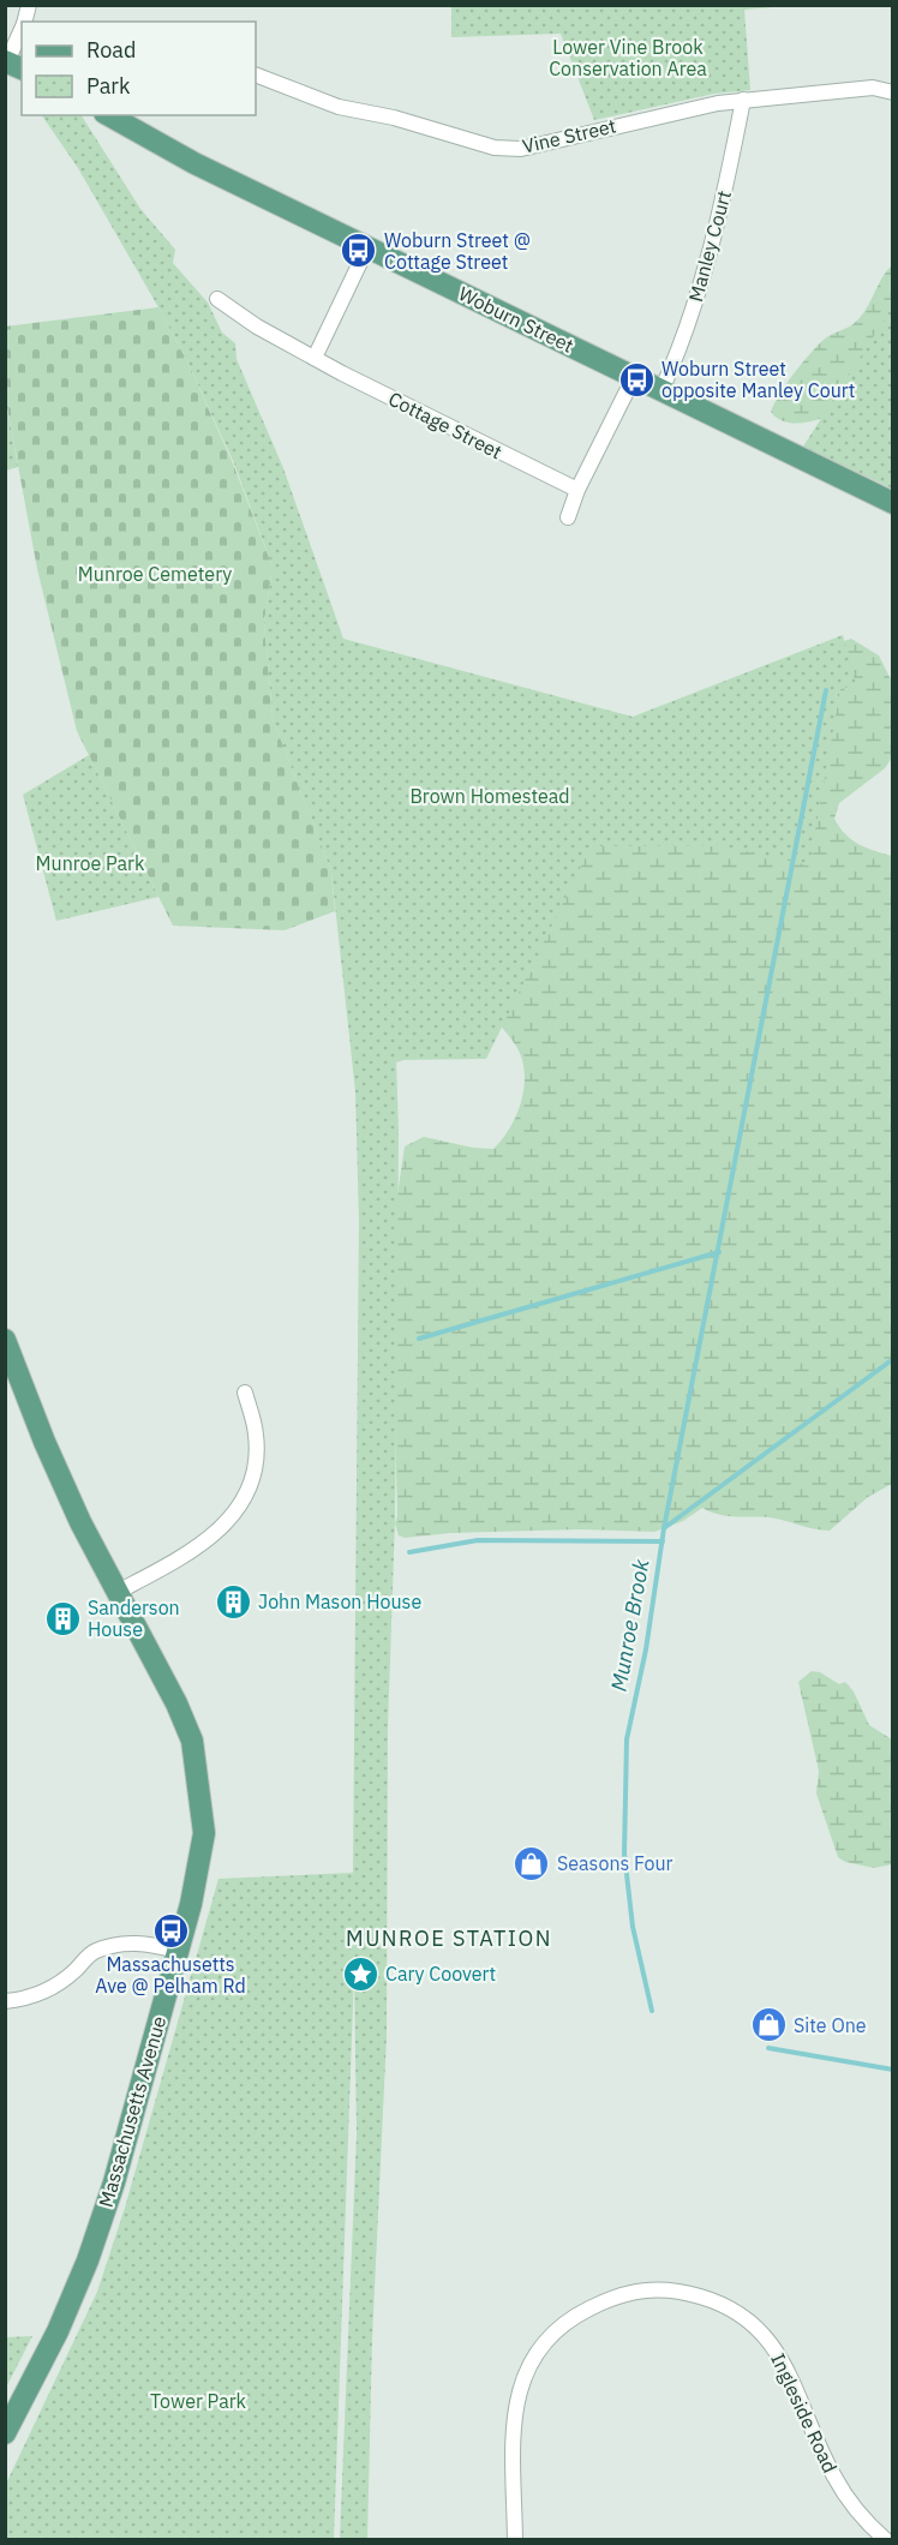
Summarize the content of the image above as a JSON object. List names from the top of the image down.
{
  "streets": {
    "main road": ["Woburn Street", "Massachusetts Avenue"],
    "street": [
      "Vine Street",
      "Manley Court",
      "Cottage Street",
      "Ingleside Road"
    ]
  },
  "crossings": [
    ["Vine Street", "Manley Court"],
    ["Manley Court", "Woburn Street"]
  ],
  "districts": ["MUNROE STATION"],
  "water": ["Munroe Brook"],
  "parks": [
    "Lower Vine Brook Conservation Area",
    "Munroe Cemetery",
    "Brown Homestead",
    "Munroe Park",
    "Tower Park"
  ],
  "places": {
    "bus stop": ["Woburn Street @ Cottage Street", "Woburn Street opposite Manley Court", "Massachusetts Ave @ Pelham Rd"],
    "building": ["John Mason House", "Sanderson House"],
    "shop": ["Seasons Four", "Site One"],
    "place": ["Cary Coovert"]
  },
  "legend": ["Road", "Park"]
}
